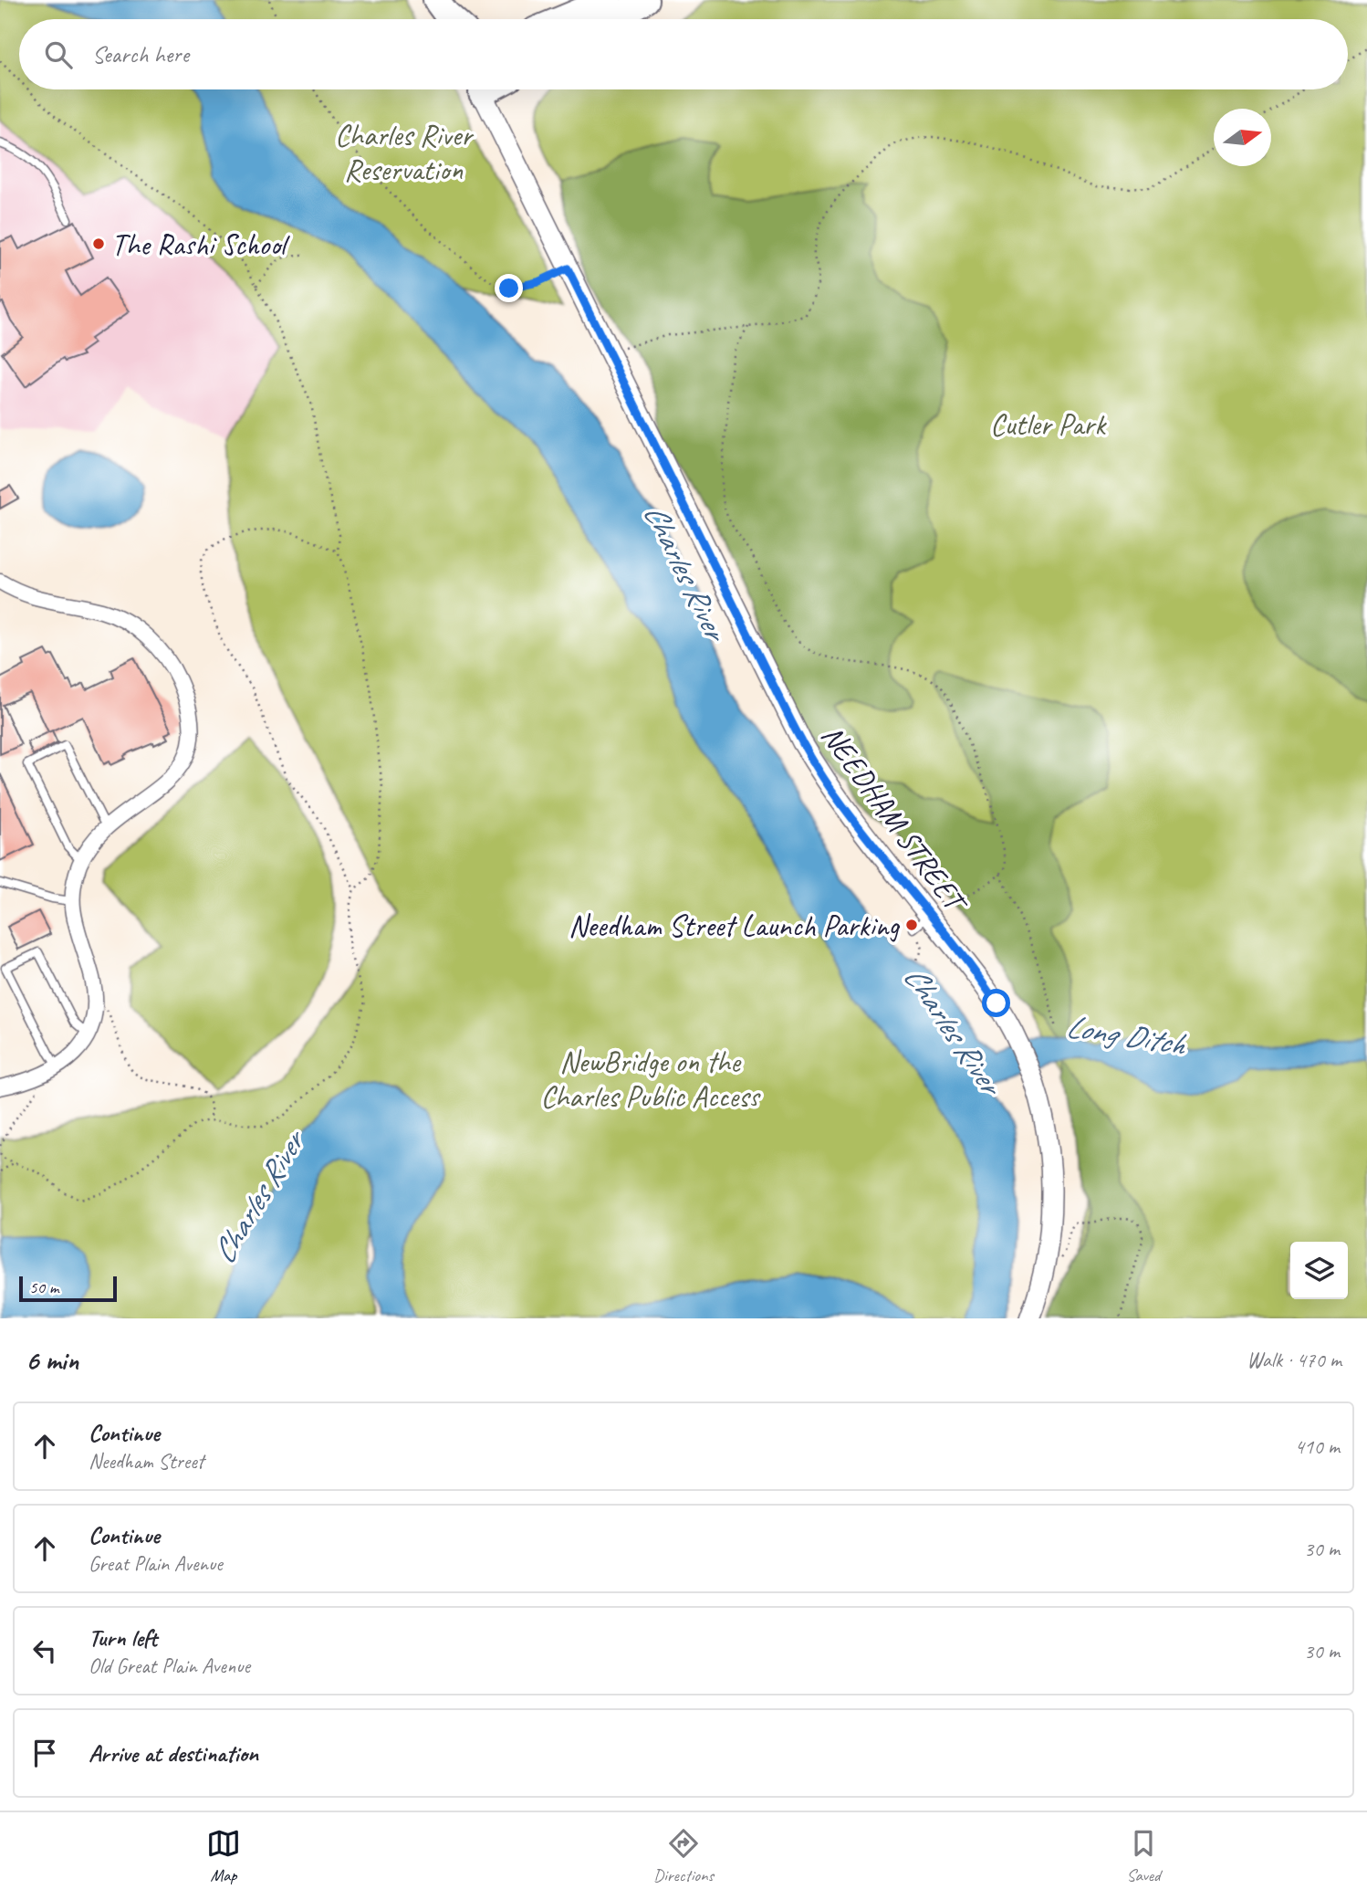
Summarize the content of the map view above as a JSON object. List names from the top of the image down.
{
  "streets": {
    "main road": ["NEEDHAM STREET"]
  },
  "water": ["Charles River", "Long Ditch"],
  "parks": ["Charles River Reservation", "Cutler Park", "NewBridge on the Charles Public Access"],
  "places": ["The Rashi School", "Needham Street Launch Parking"],
  "scale_bar": "50 m",
  "north": "right",
  "page": {
    "search": "Search here",
    "scale": "50 m",
    "heading": ["6 min", "Walk · 470 m"],
    "list": [
      ["Continue", "Needham Street", "410 m"],
      ["Continue", "Great Plain Avenue", "30 m"],
      ["Turn left", "Old Great Plain Avenue", "30 m"],
      "Arrive at destination"
    ],
    "nav": ["Map", "Directions", "Saved"]
  }
}
